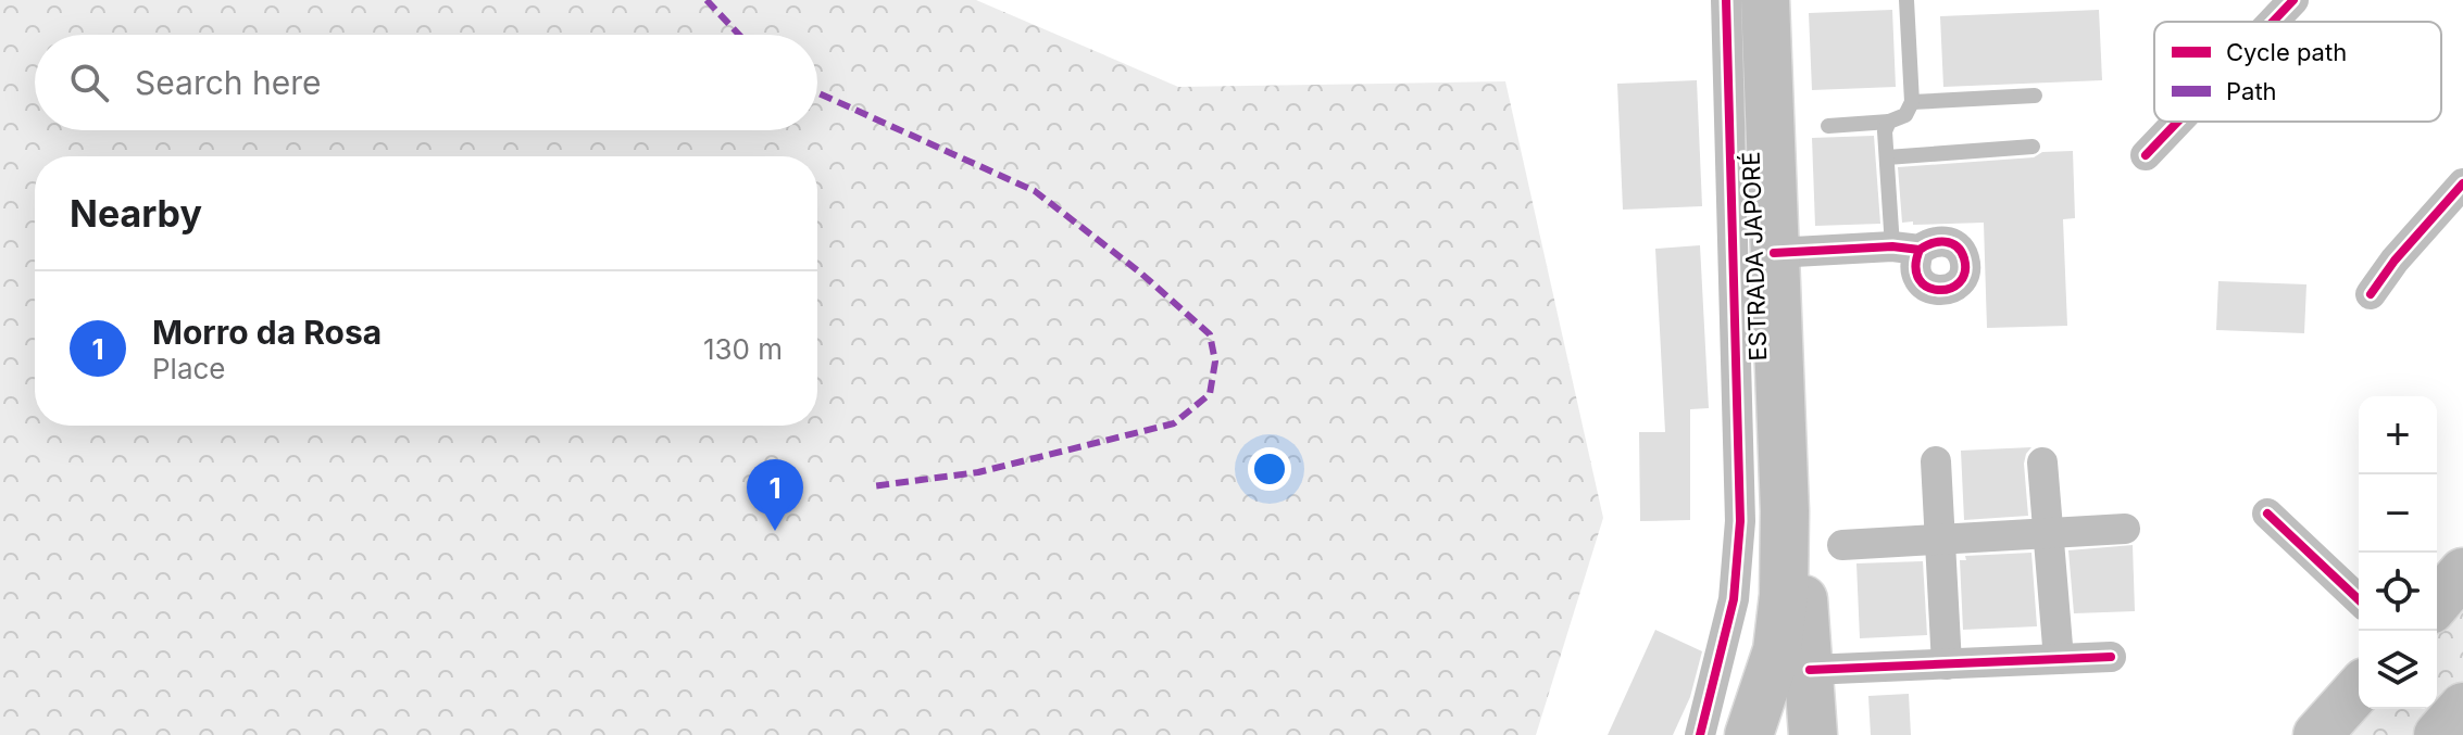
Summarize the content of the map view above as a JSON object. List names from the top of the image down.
{
  "streets": {
    "main road": ["ESTRADA JAPORÉ"]
  },
  "legend": ["Cycle path", "Path"],
  "page": {
    "search": "Search here",
    "heading": "Nearby",
    "list": [
      {
        "mark": "1",
        "name": "Morro da Rosa",
        "note": "Place",
        "value": "130 m"
      }
    ],
    "map_buttons": ["+", "−"],
    "pins": "1"
  }
}
